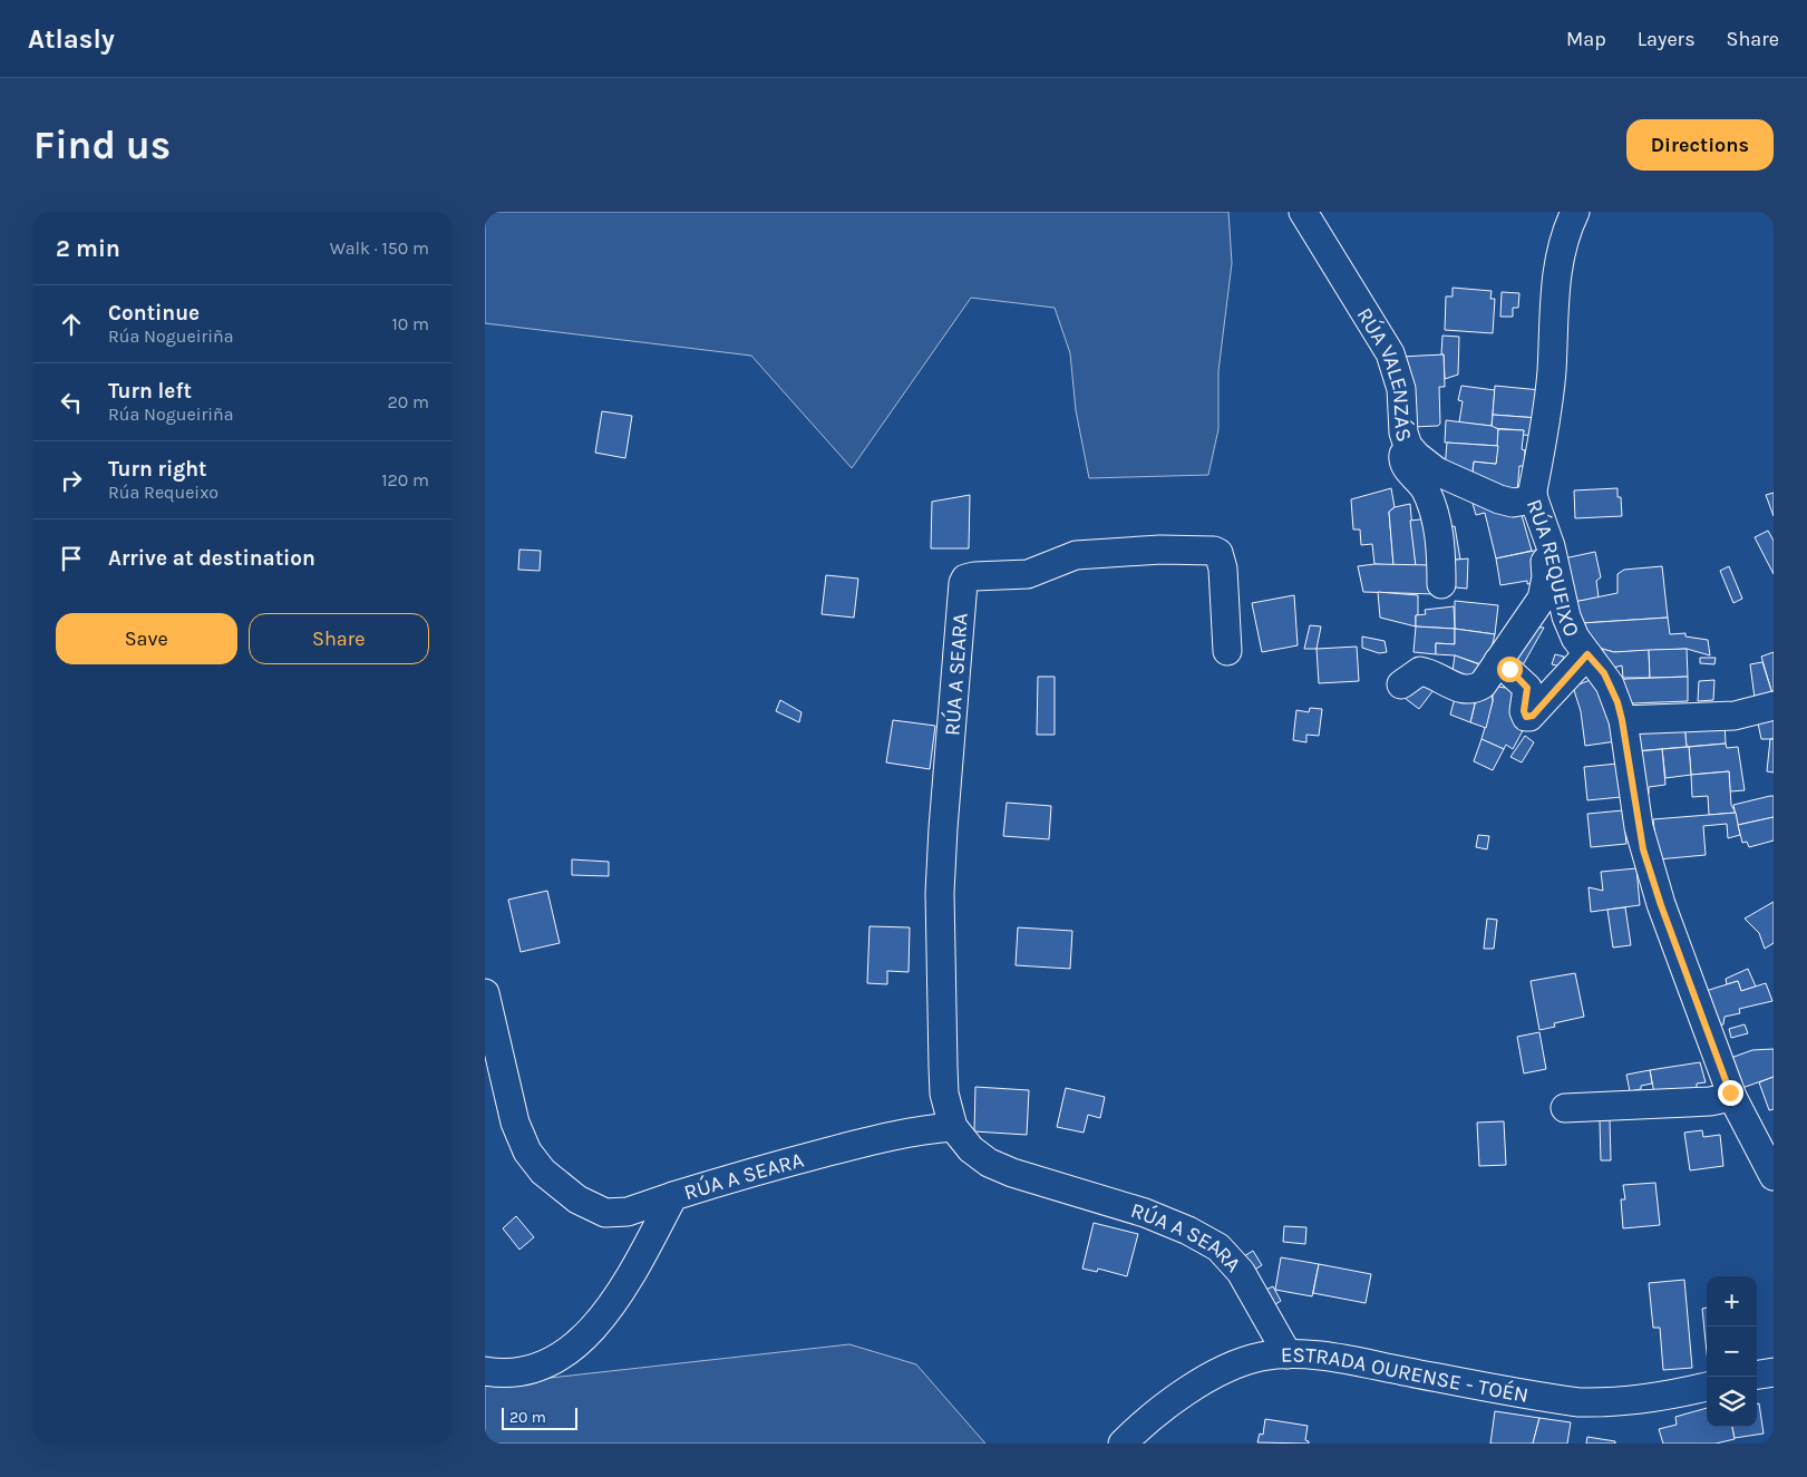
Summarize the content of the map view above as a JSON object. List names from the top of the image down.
{
  "streets": {
    "street": [
      "RÚA VALENZÁS",
      "RÚA REQUEIXO",
      "RÚA A SEARA",
      "ESTRADA OURENSE - TOÉN"
    ]
  },
  "crossings": [
    ["RÚA VALENZÁS", "RÚA REQUEIXO"],
    ["RÚA A SEARA", "ESTRADA OURENSE - TOÉN"]
  ],
  "scale_bar": "20 m",
  "page": {
    "header": "Atlasly",
    "nav": ["Map", "Layers", "Share"],
    "buttons": [
      "Directions",
      ["Save", "Share"]
    ],
    "title": "Find us",
    "heading": ["2 min", "Walk · 150 m"],
    "list": [
      ["Continue", "Rúa Nogueiriña", "10 m"],
      ["Turn left", "Rúa Nogueiriña", "20 m"],
      ["Turn right", "Rúa Requeixo", "120 m"],
      "Arrive at destination"
    ],
    "map_buttons": ["+", "−"],
    "scale": "20 m"
  }
}
